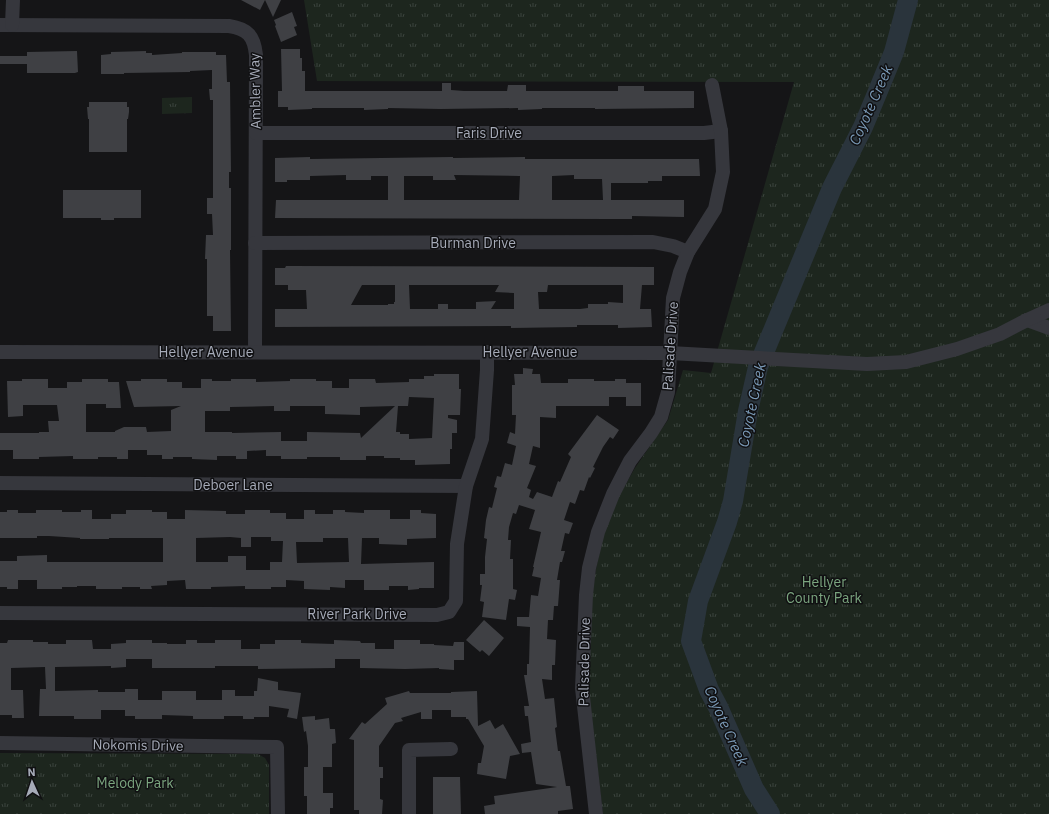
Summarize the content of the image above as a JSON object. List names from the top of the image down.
{
  "streets": {
    "street": [
      "Ambler Way",
      "Faris Drive",
      "Burman Drive",
      "Palisade Drive",
      "Hellyer Avenue",
      "Deboer Lane",
      "River Park Drive",
      "Nokomis Drive"
    ]
  },
  "crossings": [
    ["Ambler Way", "Faris Drive"],
    ["Ambler Way", "Burman Drive"],
    ["Ambler Way", "Hellyer Avenue"],
    ["Faris Drive", "Palisade Drive"],
    ["Burman Drive", "Palisade Drive"],
    ["Palisade Drive", "Hellyer Avenue"],
    ["Hellyer Avenue", "River Park Drive"],
    ["Deboer Lane", "River Park Drive"]
  ],
  "water": ["Coyote Creek"],
  "parks": ["Hellyer County Park", "Melody Park"],
  "north": "top"
}
